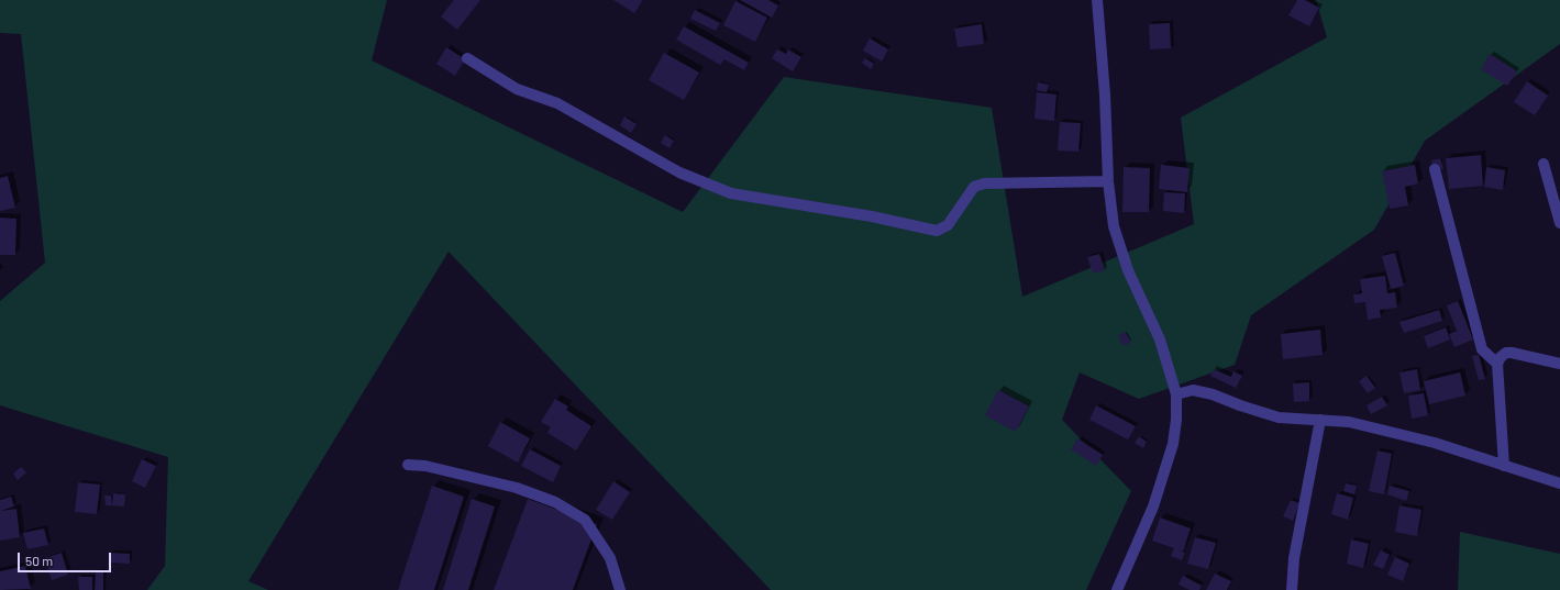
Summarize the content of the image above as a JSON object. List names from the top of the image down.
{
  "scale_bar": "50 m"
}
